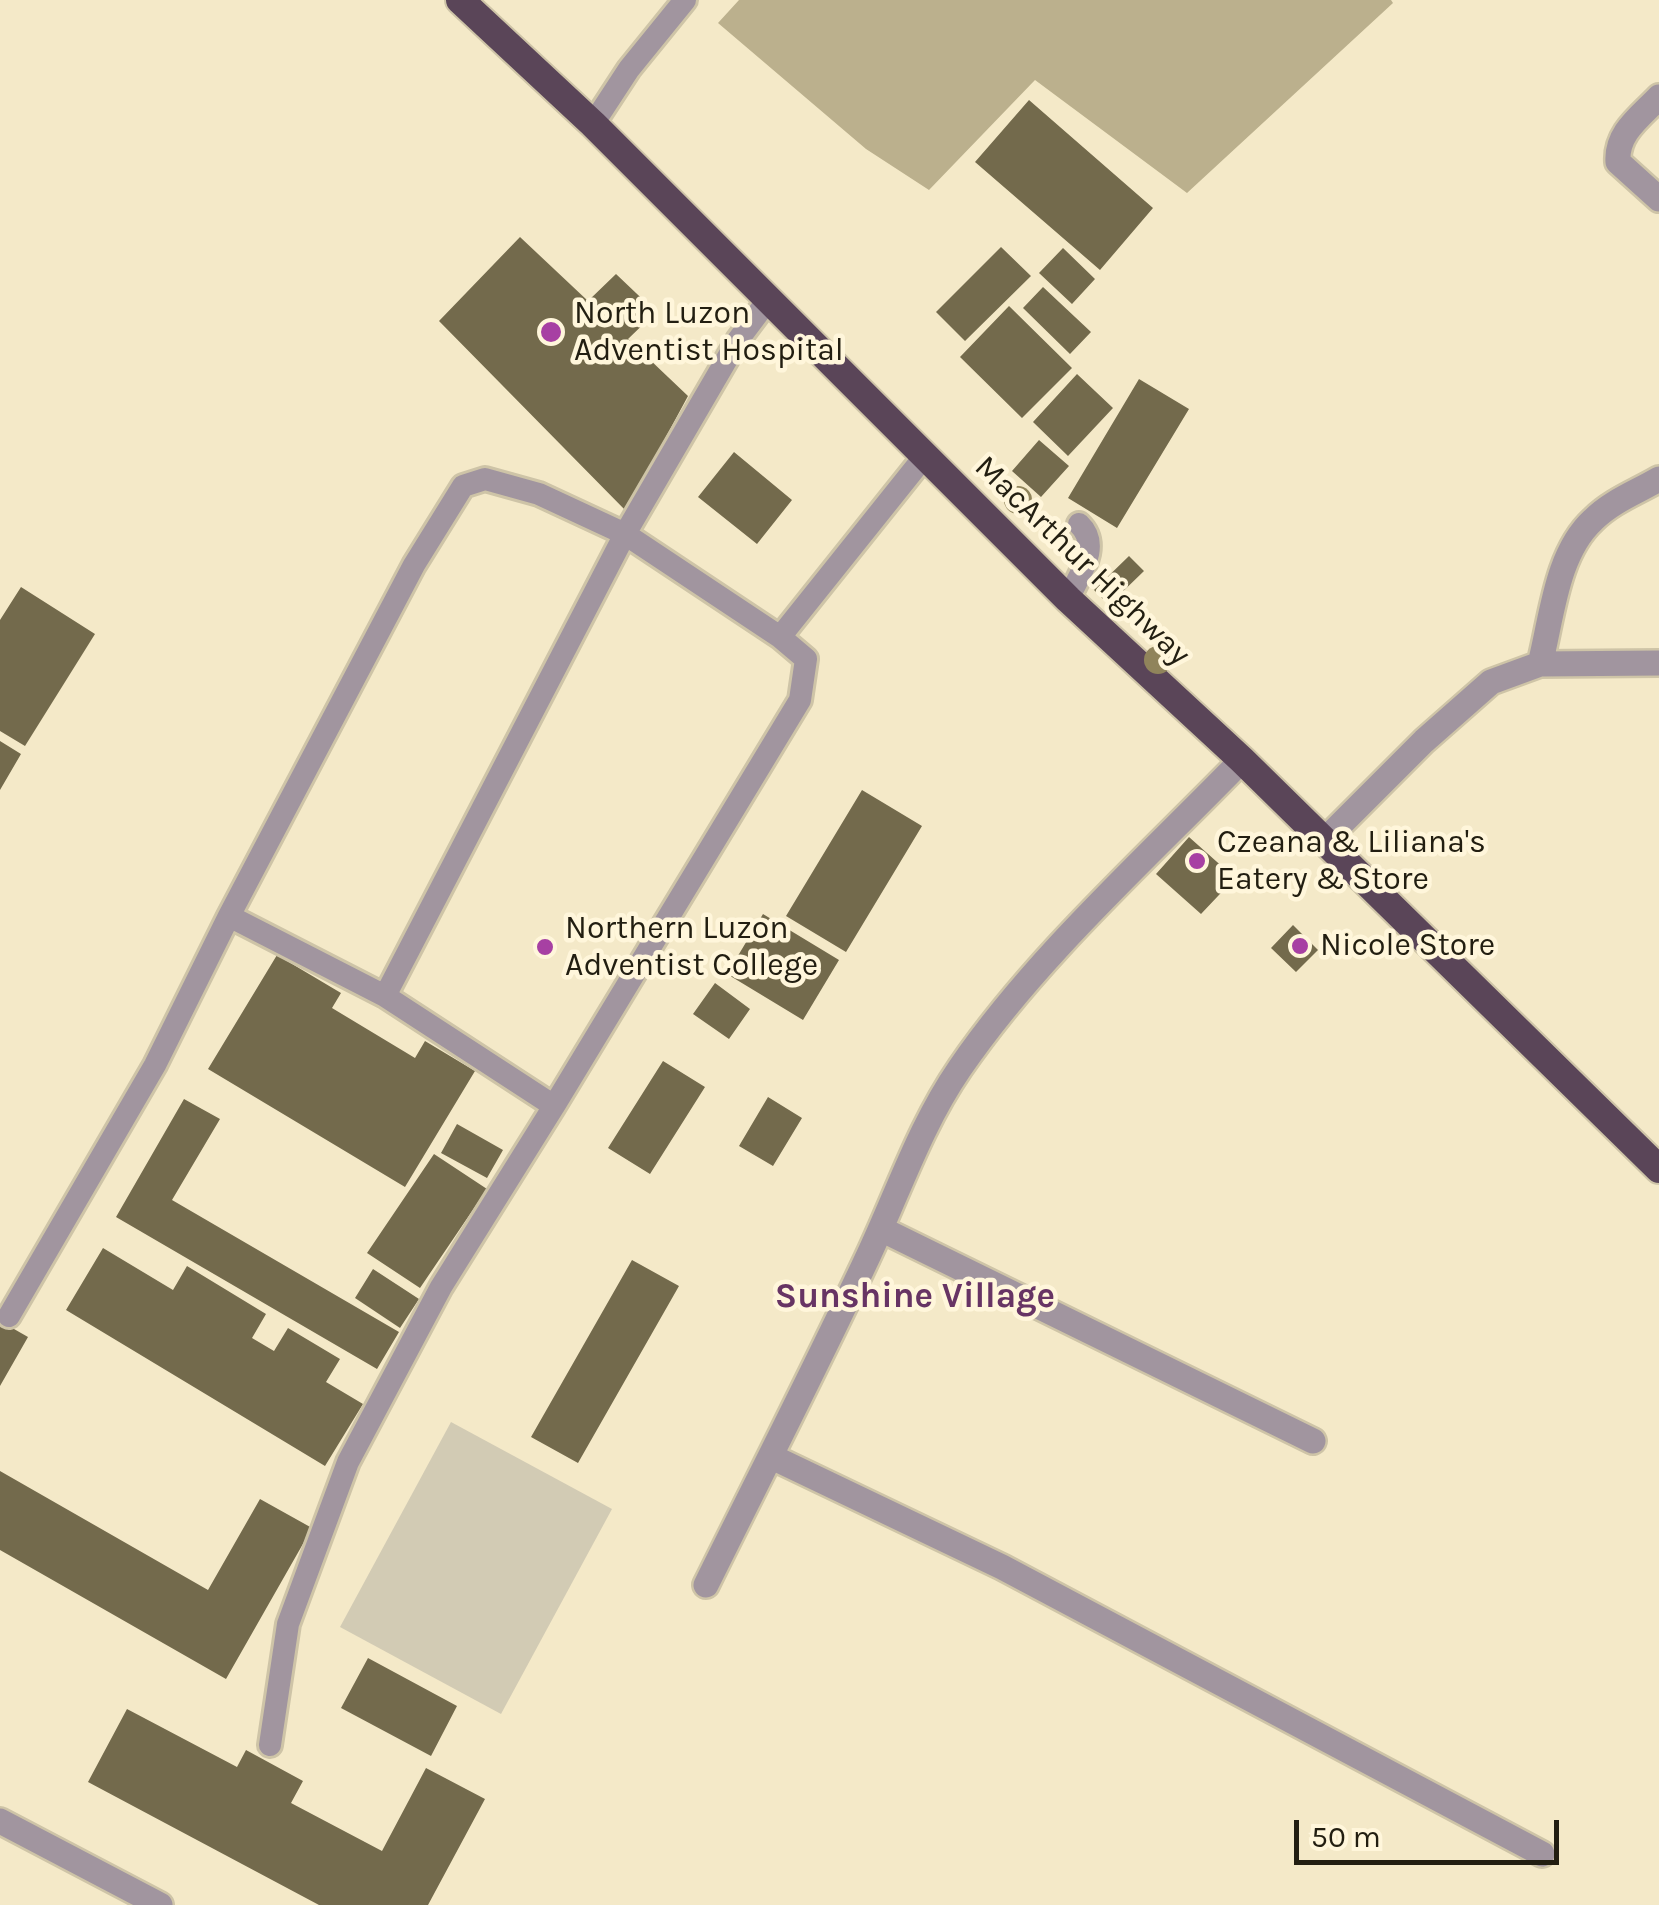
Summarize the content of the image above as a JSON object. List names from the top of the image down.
{
  "streets": {
    "highway": ["MacArthur Highway"]
  },
  "districts": ["Sunshine Village"],
  "places": [
    "North Luzon Adventist Hospital",
    "Czeana & Liliana's Eatery & Store",
    "Nicole Store",
    "Northern Luzon Adventist College"
  ],
  "scale_bar": "50 m"
}
